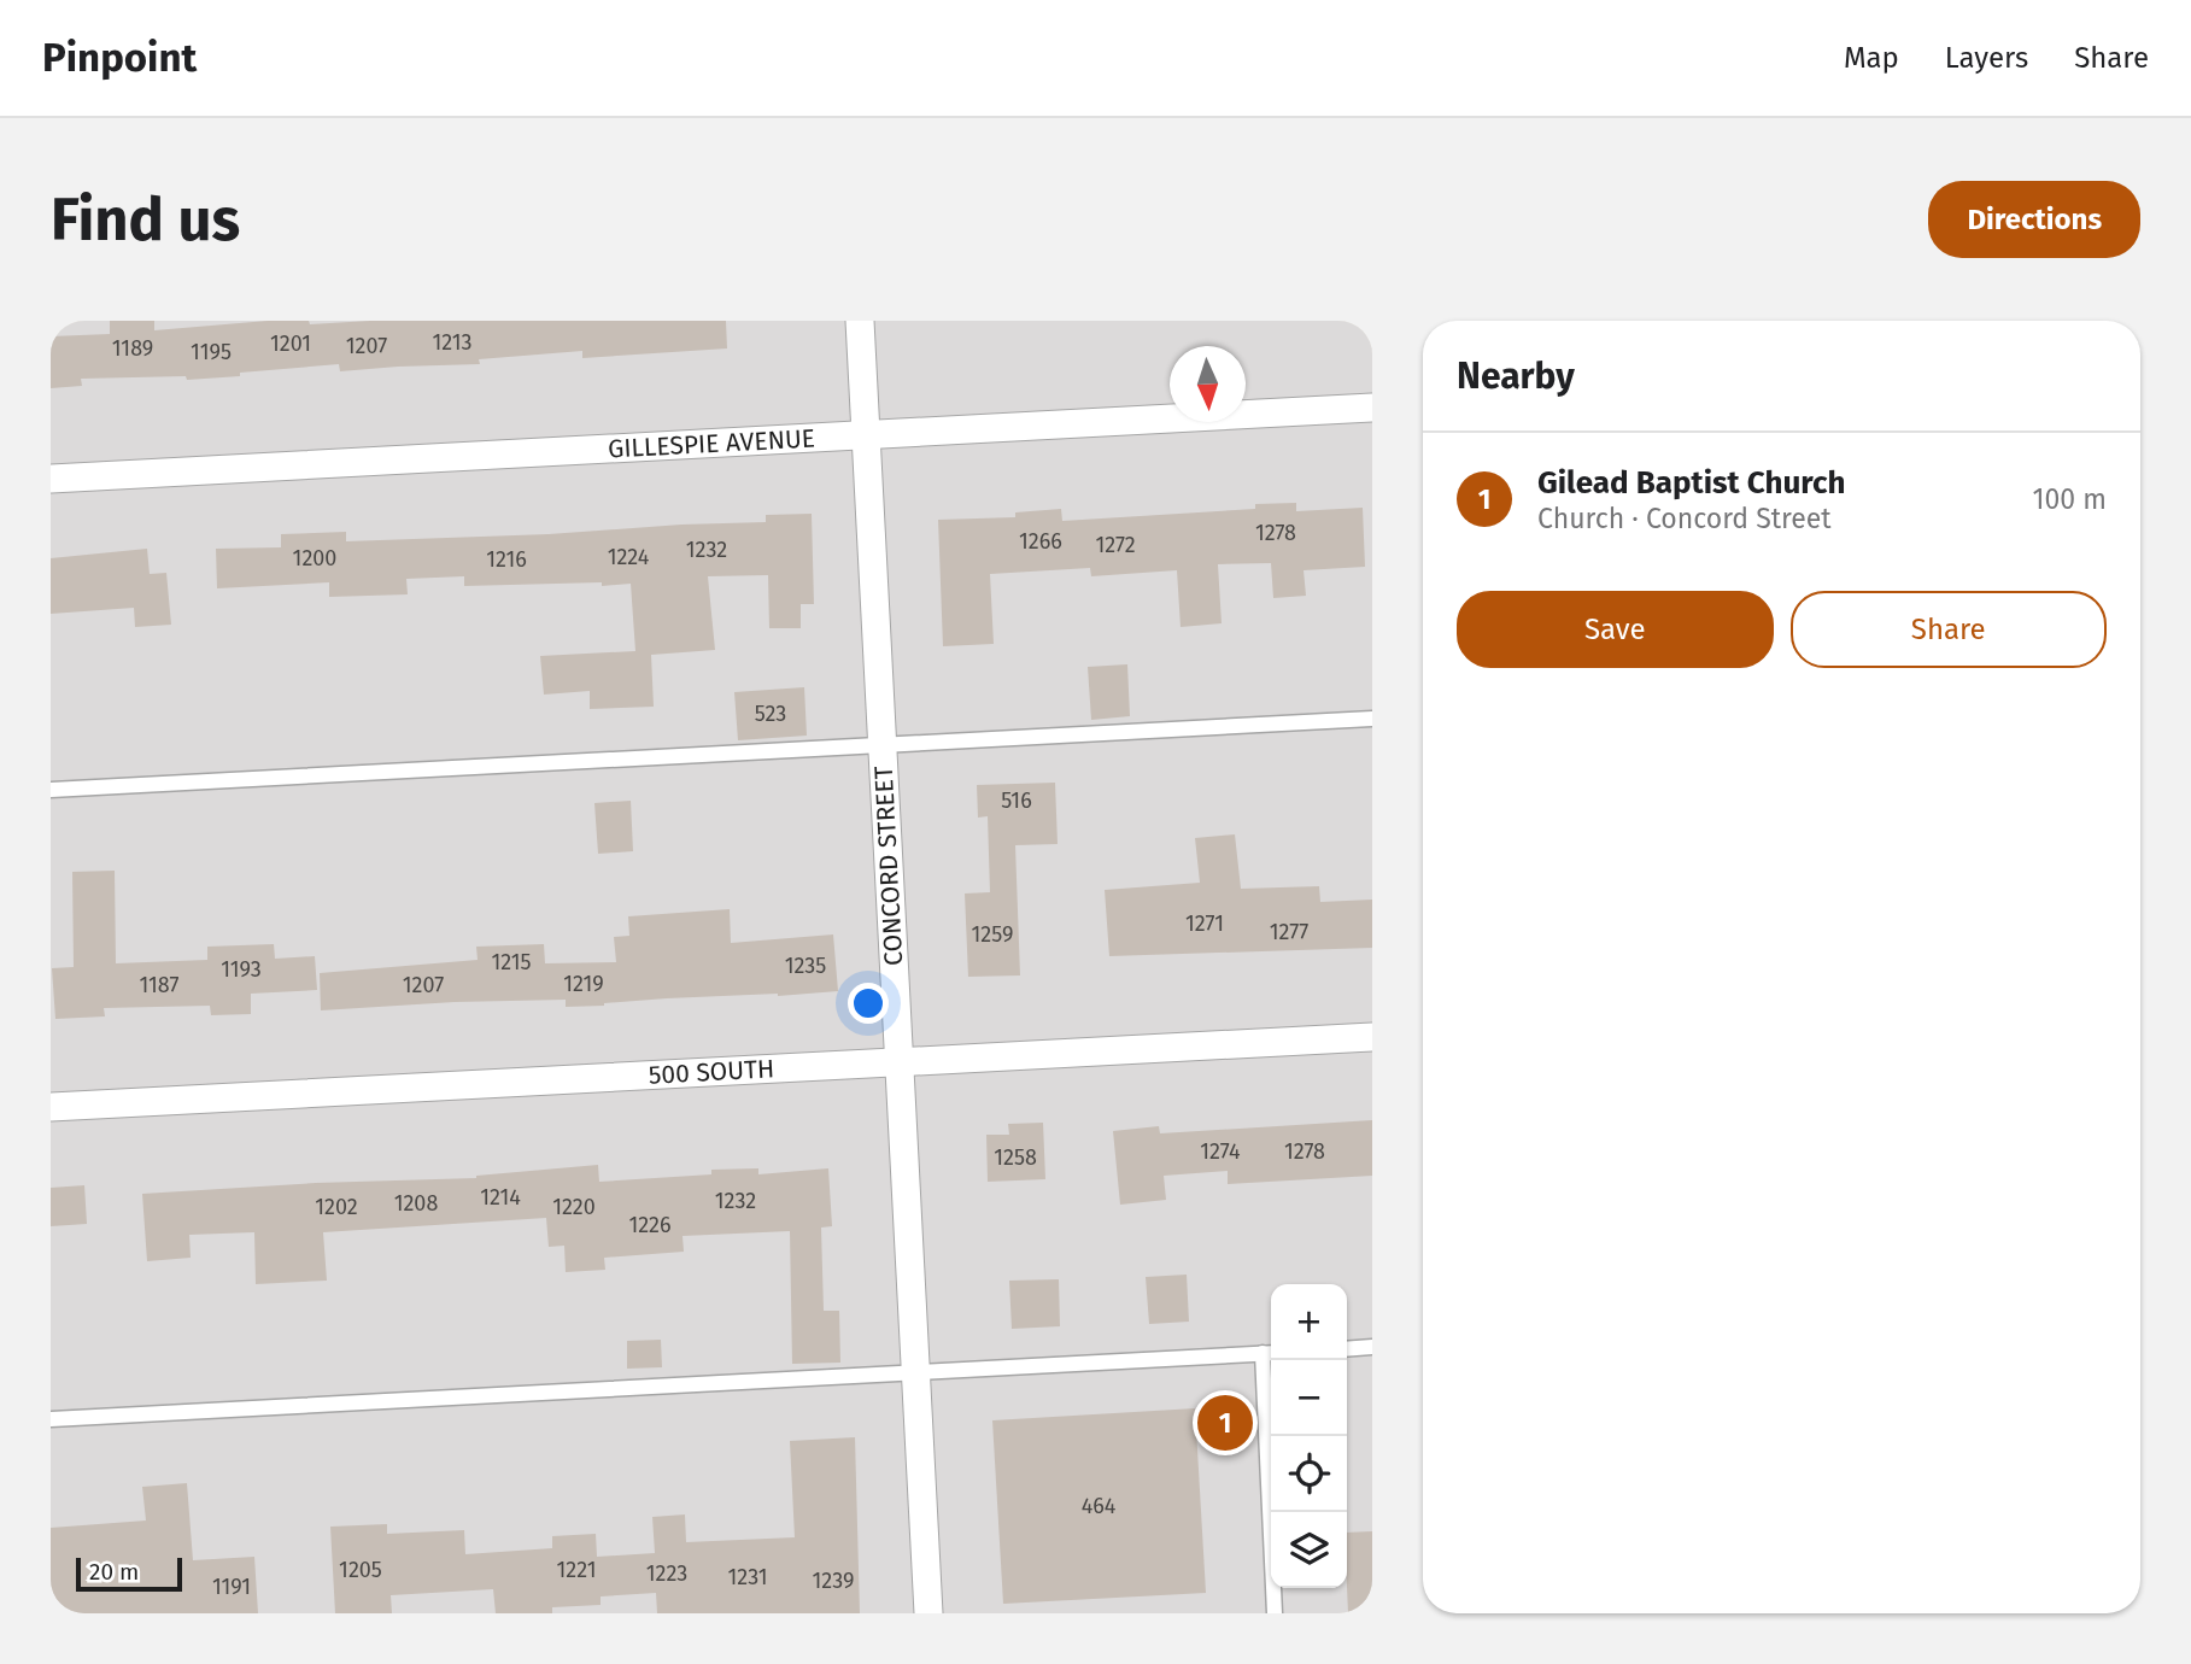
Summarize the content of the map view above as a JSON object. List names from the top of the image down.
{
  "streets": {
    "street": ["GILLESPIE AVENUE", "CONCORD STREET", "500 SOUTH"]
  },
  "crossings": [
    ["GILLESPIE AVENUE", "CONCORD STREET"],
    ["CONCORD STREET", "500 SOUTH"]
  ],
  "house_numbers": [
    "1213",
    "1201",
    "1207",
    "1189",
    "1195",
    "1278",
    "1266",
    "1272",
    "1232",
    "1224",
    "1200",
    "1216",
    "523",
    "516",
    "1271",
    "1277",
    "1259",
    "1215",
    "1235",
    "1193",
    "1219",
    "1187",
    "1207",
    "1274",
    "1278",
    "1258",
    "1214",
    "1232",
    "1208",
    "1202",
    "1220",
    "1226",
    "464",
    "1205",
    "1221",
    "1223",
    "1231",
    "1239",
    "1191"
  ],
  "scale_bar": "20 m",
  "north": "bottom",
  "page": {
    "header": "Pinpoint",
    "nav": ["Map", "Layers", "Share"],
    "buttons": [
      "Directions",
      ["Save", "Share"]
    ],
    "title": "Find us",
    "heading": "Nearby",
    "list": [
      {
        "mark": "1",
        "name": "Gilead Baptist Church",
        "note": "Church · Concord Street",
        "value": "100 m"
      }
    ],
    "map_buttons": ["+", "−"],
    "pins": "1",
    "scale": "20 m"
  }
}
